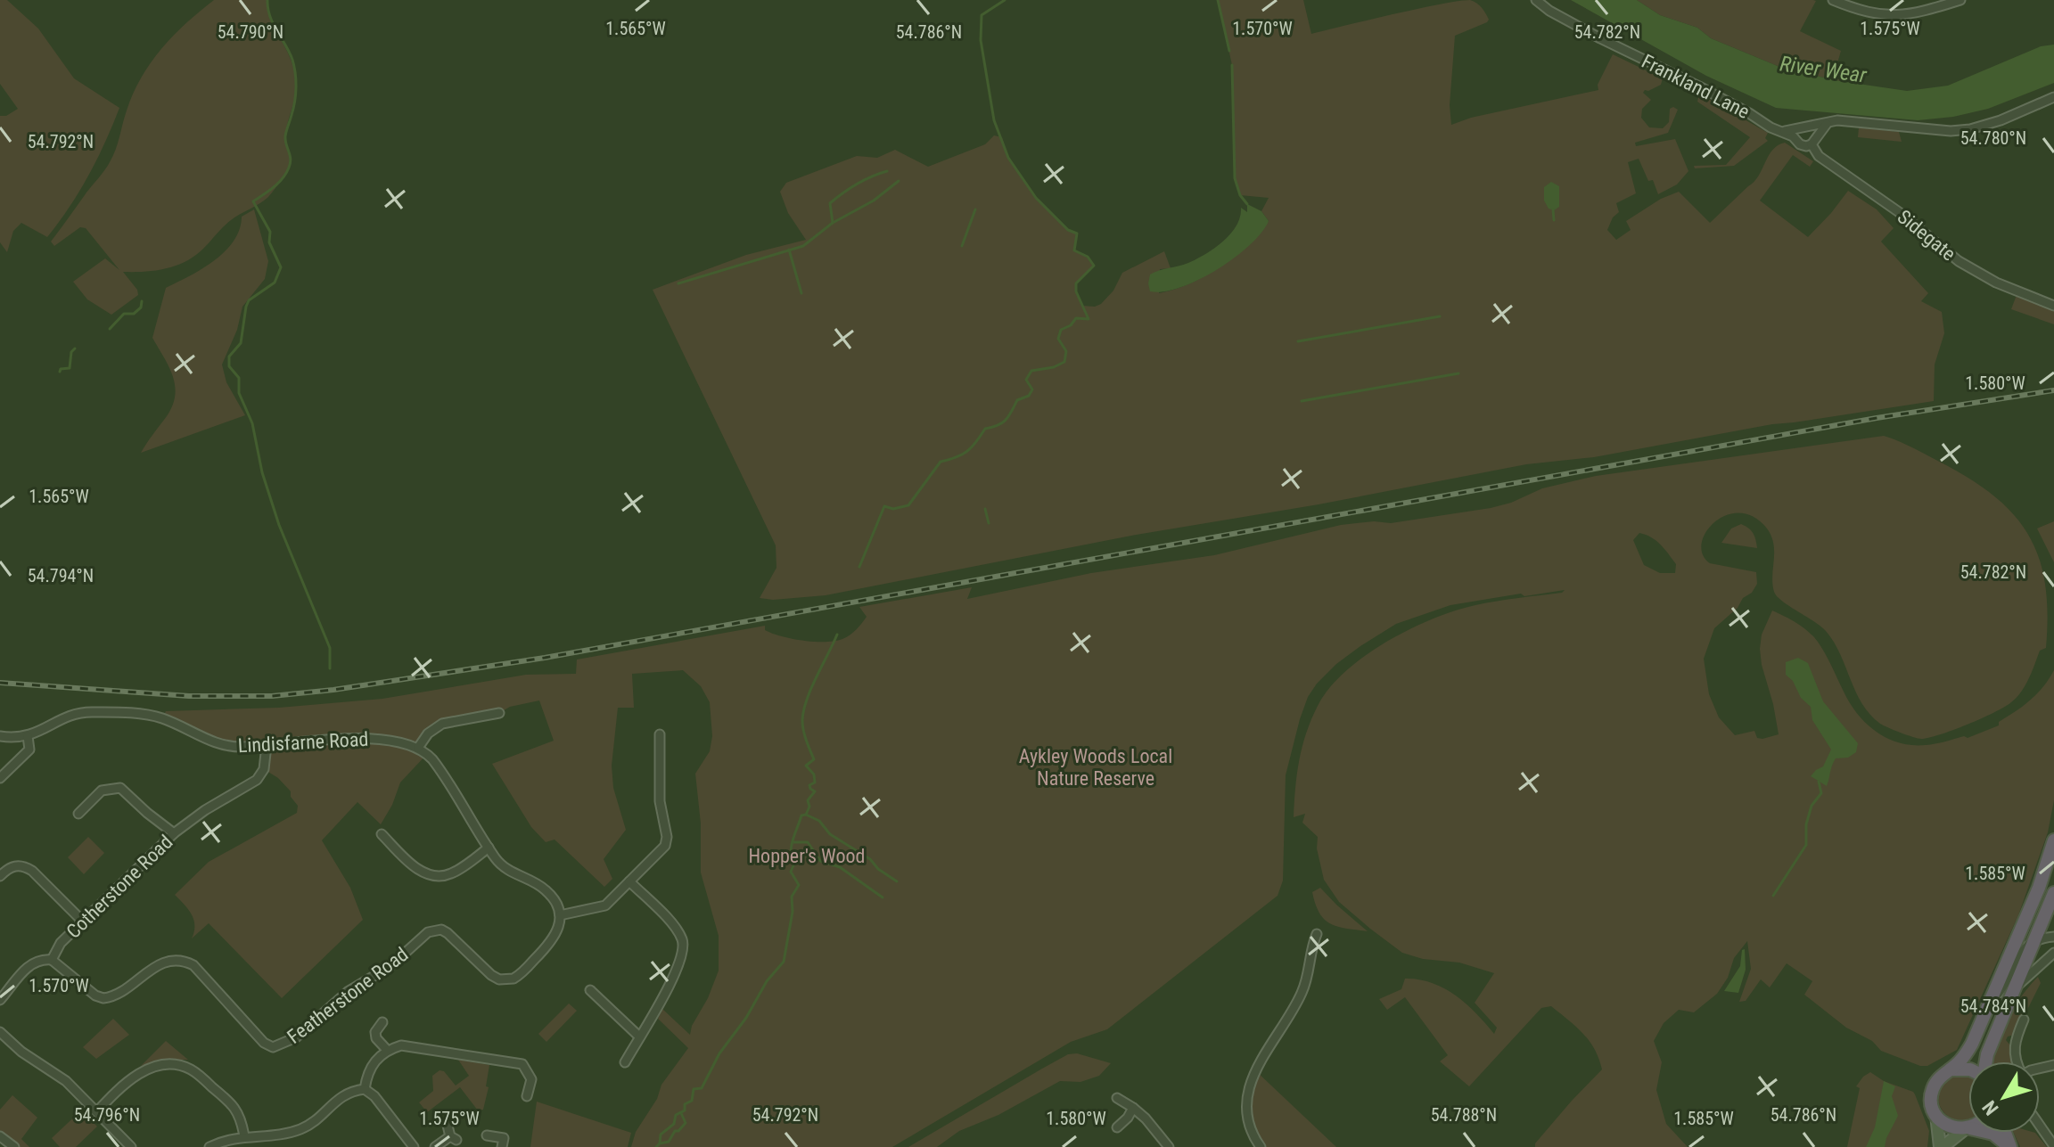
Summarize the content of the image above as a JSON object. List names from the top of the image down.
{
  "streets": {
    "street": [
      "Frankland Lane",
      "Sidegate",
      "Lindisfarne Road",
      "Cotherstone Road",
      "Featherstone Road"
    ]
  },
  "crossings": [
    ["Lindisfarne Road", "Cotherstone Road"],
    ["Cotherstone Road", "Featherstone Road"]
  ],
  "water": ["River Wear"],
  "parks": ["Aykley Woods Local Nature Reserve", "Hopper's Wood"],
  "north": "bottom left",
  "coordinates": [
    "1.565°W",
    "1.570°W",
    "1.575°W",
    "54.790°N",
    "54.786°N",
    "54.782°N",
    "54.780°N",
    "54.792°N",
    "1.580°W",
    "54.794°N",
    "1.585°W",
    "54.784°N",
    "54.796°N",
    "54.788°N"
  ]
}
